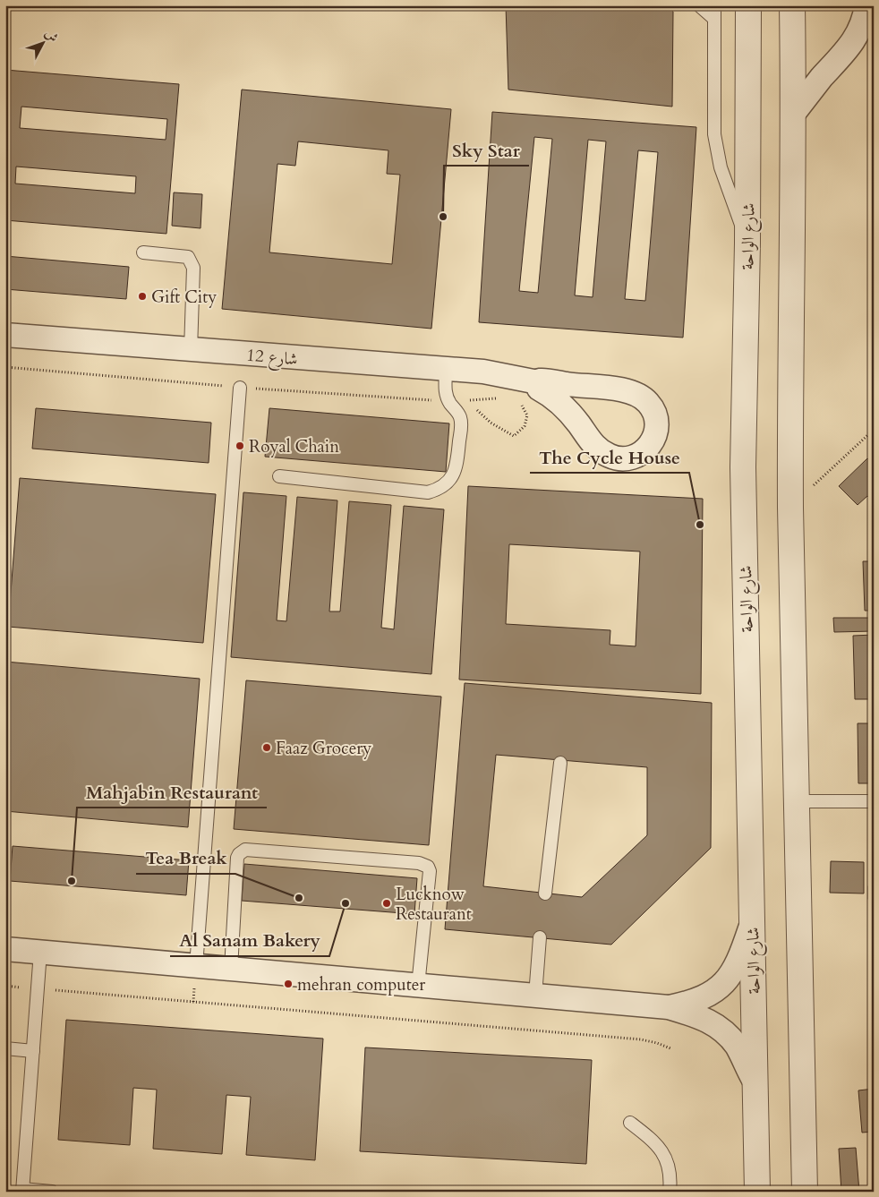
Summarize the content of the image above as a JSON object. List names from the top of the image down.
{
  "streets": {
    "street": ["شارع الواحة", "شارع 12"]
  },
  "places": [
    "Sky Star",
    "Gift City",
    "Royal Chain",
    "The Cycle House",
    "Faaz Grocery",
    "Mahjabin Restaurant",
    "Tea Break",
    "Al Sanam Bakery",
    "Lucknow Restaurant",
    "mehran computer"
  ],
  "north": "top right"
}
